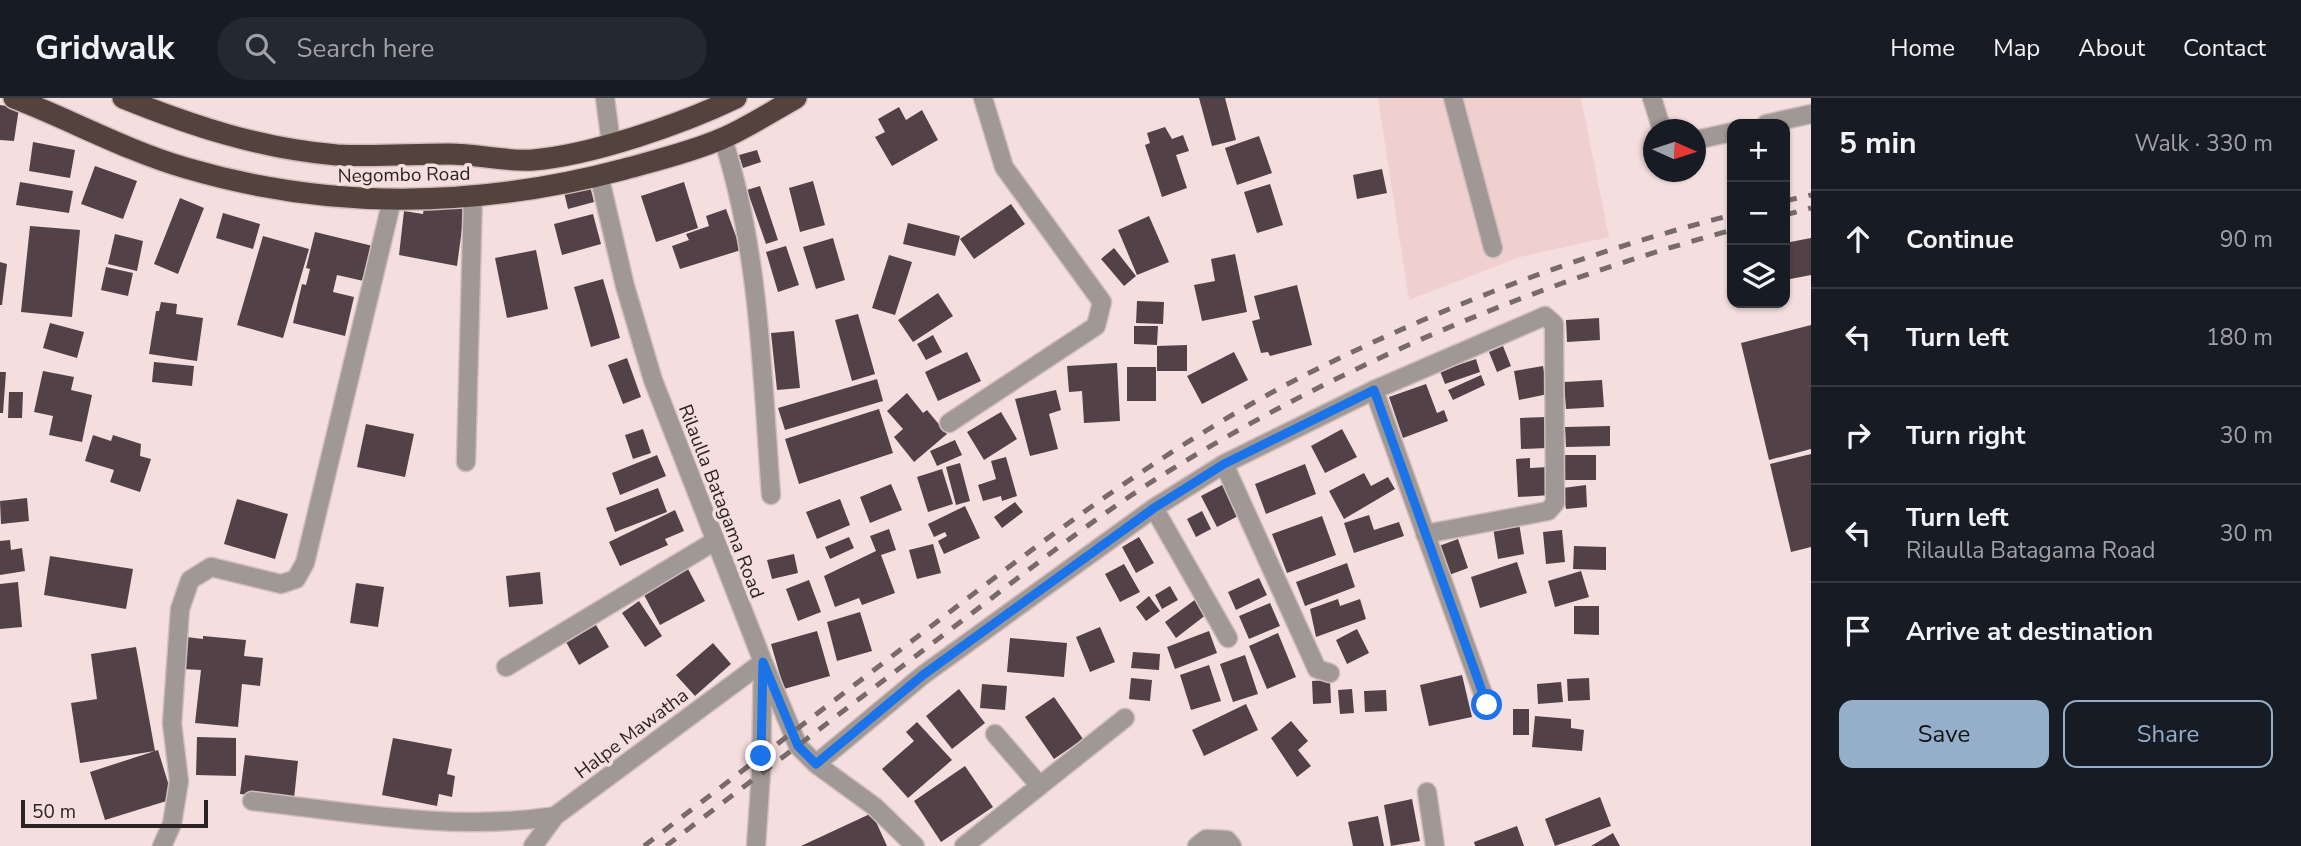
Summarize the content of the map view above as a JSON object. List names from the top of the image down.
{
  "streets": {
    "highway": ["Negombo Road"],
    "street": ["Rilaulla Batagama Road", "Halpe Mawatha"]
  },
  "crossings": [
    ["Negombo Road", "Rilaulla Batagama Road"],
    ["Rilaulla Batagama Road", "Halpe Mawatha"]
  ],
  "scale_bar": "50 m",
  "north": "right",
  "page": {
    "header": "Gridwalk",
    "search": "Search here",
    "nav": [
      "Home",
      "Map",
      "About",
      "Contact"
    ],
    "heading": ["5 min", "Walk · 330 m"],
    "map_buttons": ["+", "−"],
    "list": [
      ["Continue", "90 m"],
      ["Turn left", "180 m"],
      ["Turn right", "30 m"],
      ["Turn left", "Rilaulla Batagama Road", "30 m"],
      "Arrive at destination"
    ],
    "buttons": ["Save", "Share"],
    "scale": "50 m"
  }
}
